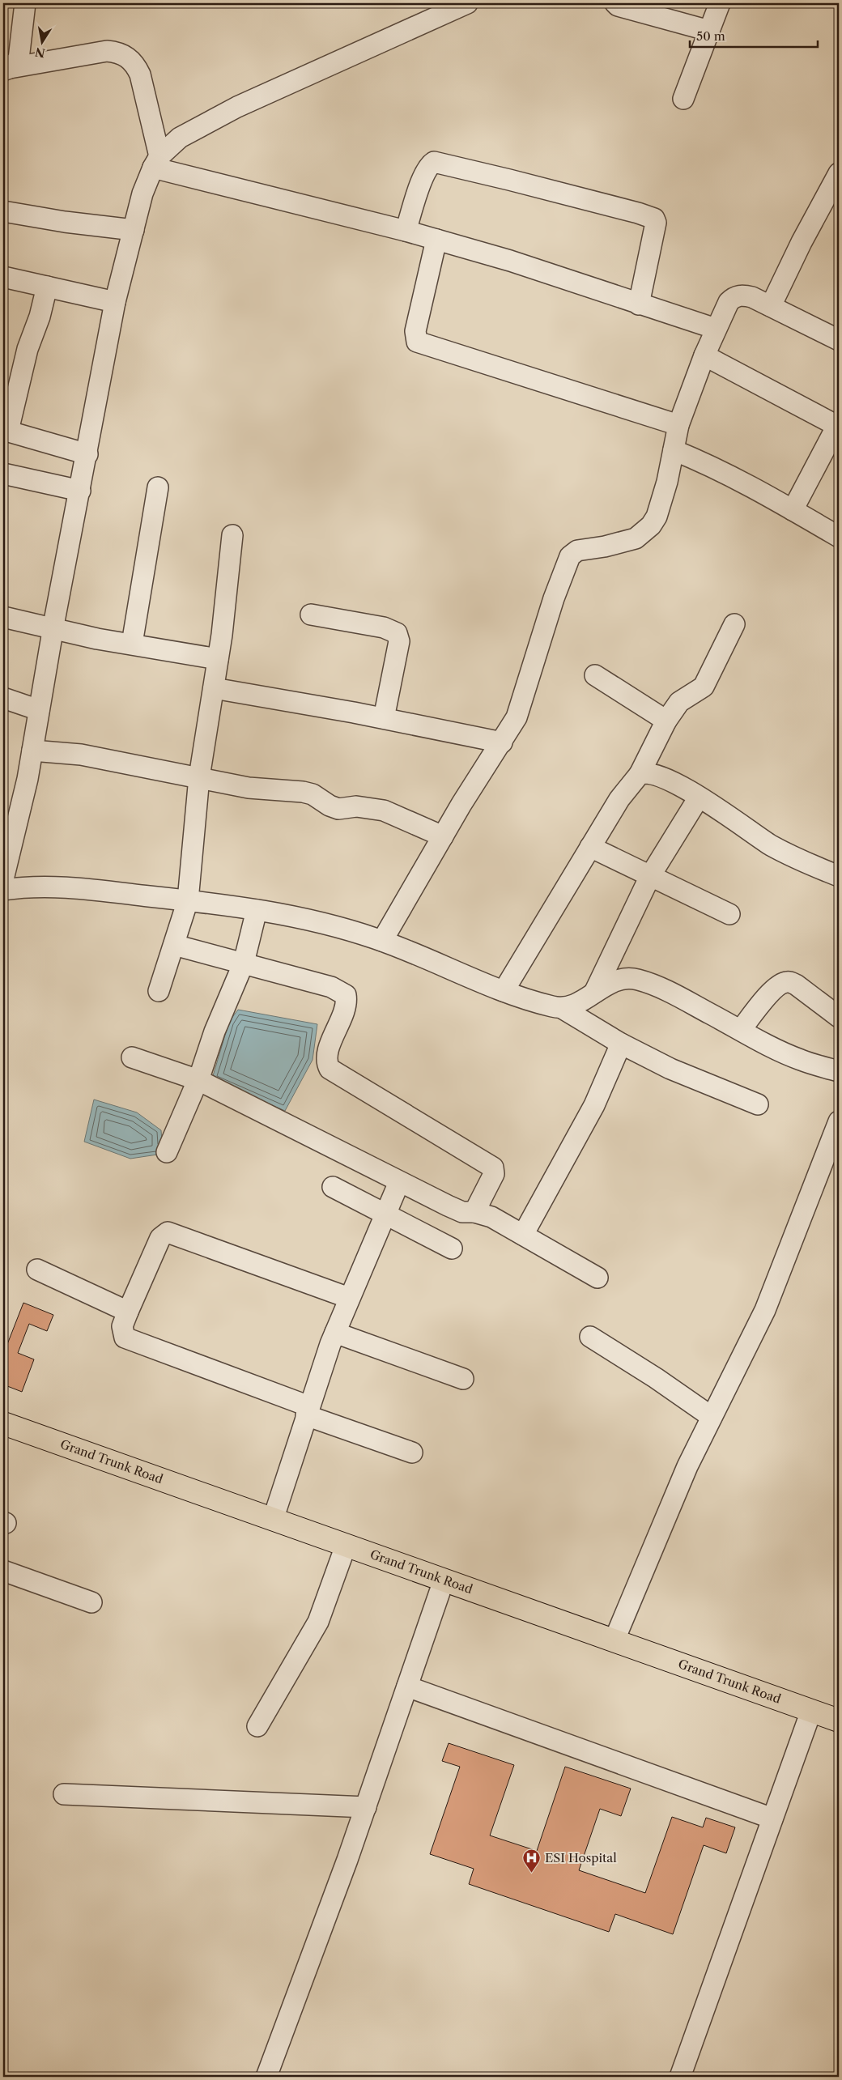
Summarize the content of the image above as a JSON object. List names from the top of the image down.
{
  "streets": {
    "main road": ["Grand Trunk Road"]
  },
  "places": {
    "hospital": ["ESI Hospital"]
  },
  "scale_bar": "50 m",
  "north": "bottom"
}
